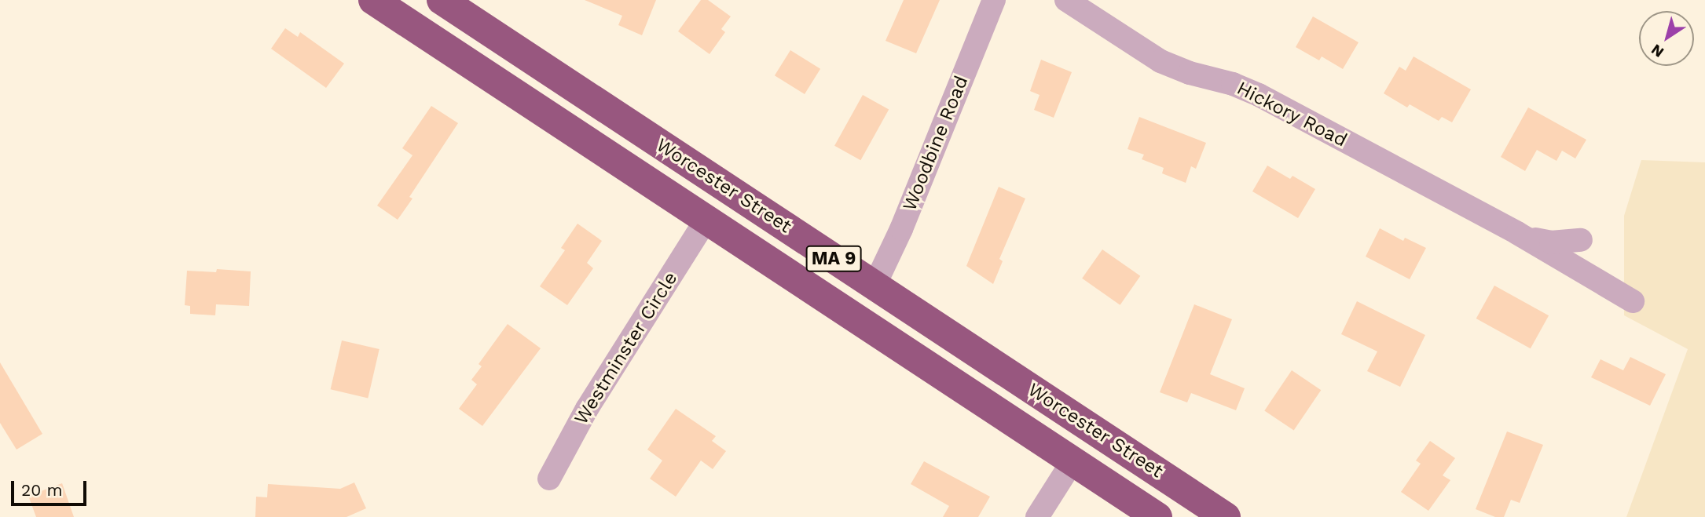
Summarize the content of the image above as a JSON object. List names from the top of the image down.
{
  "streets": {
    "highway": ["Worcester Street", "MA 9"],
    "street": ["Hickory Road", "Woodbine Road", "Westminster Circle"]
  },
  "crossings": [
    ["Woodbine Road", "Worcester Street"],
    ["Worcester Street", "Westminster Circle"]
  ],
  "scale_bar": "20 m",
  "north": "bottom left"
}
